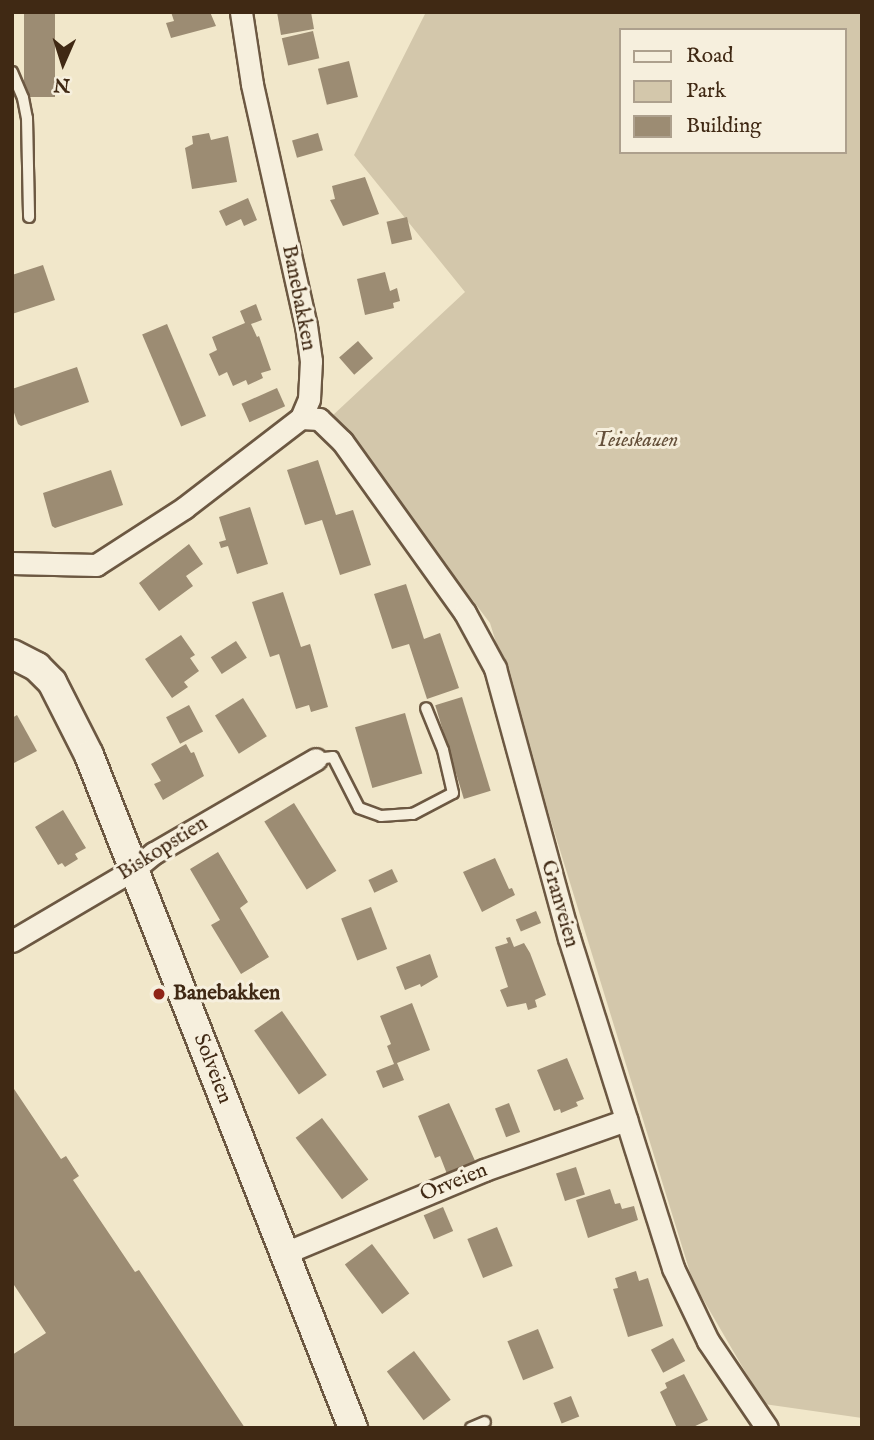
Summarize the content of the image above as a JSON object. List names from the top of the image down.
{
  "streets": {
    "main road": ["Solveien"],
    "street": [
      "Banebakken",
      "Biskopstien",
      "Granveien",
      "Orveien"
    ]
  },
  "crossings": [
    ["Banebakken", "Granveien"],
    ["Biskopstien", "Solveien"],
    ["Granveien", "Orveien"],
    ["Solveien", "Orveien"]
  ],
  "parks": ["Teieskauen"],
  "places": ["Banebakken"],
  "legend": ["Road", "Park", "Building"],
  "north": "bottom"
}
